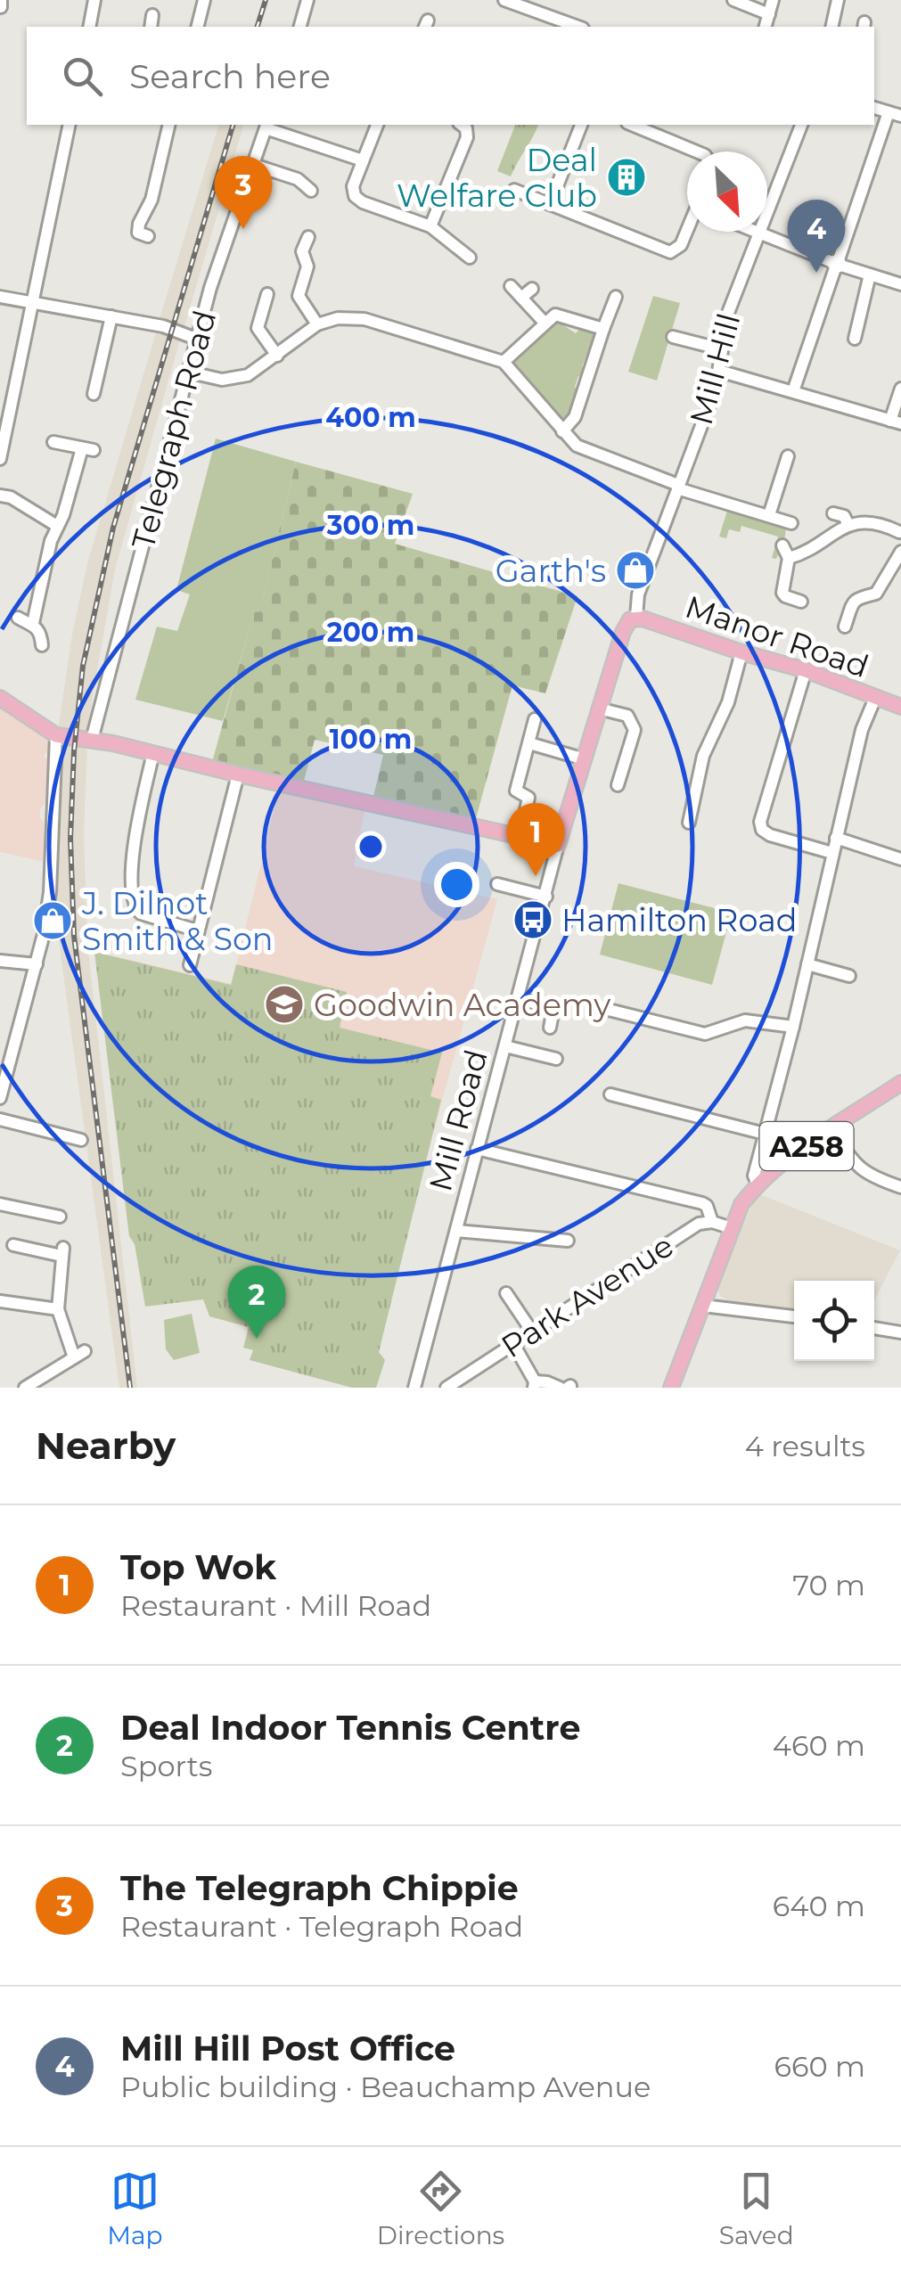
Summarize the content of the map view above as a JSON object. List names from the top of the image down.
{
  "streets": {
    "main road": ["Manor Road", "Mill Road", "A258"],
    "street": ["Mill Hill", "Telegraph Road", "Park Avenue"]
  },
  "crossings": [
    ["Mill Hill", "Manor Road"],
    ["Mill Hill", "Mill Road"],
    ["Manor Road", "Mill Road"],
    ["A258", "Park Avenue"]
  ],
  "places": {
    "building": ["Deal Welfare Club"],
    "shop": ["Garth's", "J. Dilnot Smith & Son"],
    "bus stop": ["Hamilton Road"],
    "school or university": ["Goodwin Academy"]
  },
  "north": "bottom right",
  "page": {
    "search": "Search here",
    "pins": [
      "3",
      "4",
      "1",
      "2"
    ],
    "heading": ["Nearby", "4 results"],
    "list": [
      {
        "mark": "1",
        "name": "Top Wok",
        "note": "Restaurant · Mill Road",
        "value": "70 m"
      },
      {
        "mark": "2",
        "name": "Deal Indoor Tennis Centre",
        "note": "Sports",
        "value": "460 m"
      },
      {
        "mark": "3",
        "name": "The Telegraph Chippie",
        "note": "Restaurant · Telegraph Road",
        "value": "640 m"
      },
      {
        "mark": "4",
        "name": "Mill Hill Post Office",
        "note": "Public building · Beauchamp Avenue",
        "value": "660 m"
      }
    ],
    "nav": ["Map", "Directions", "Saved"]
  },
  "rings": [
    "400 m",
    "300 m",
    "200 m",
    "100 m"
  ]
}
